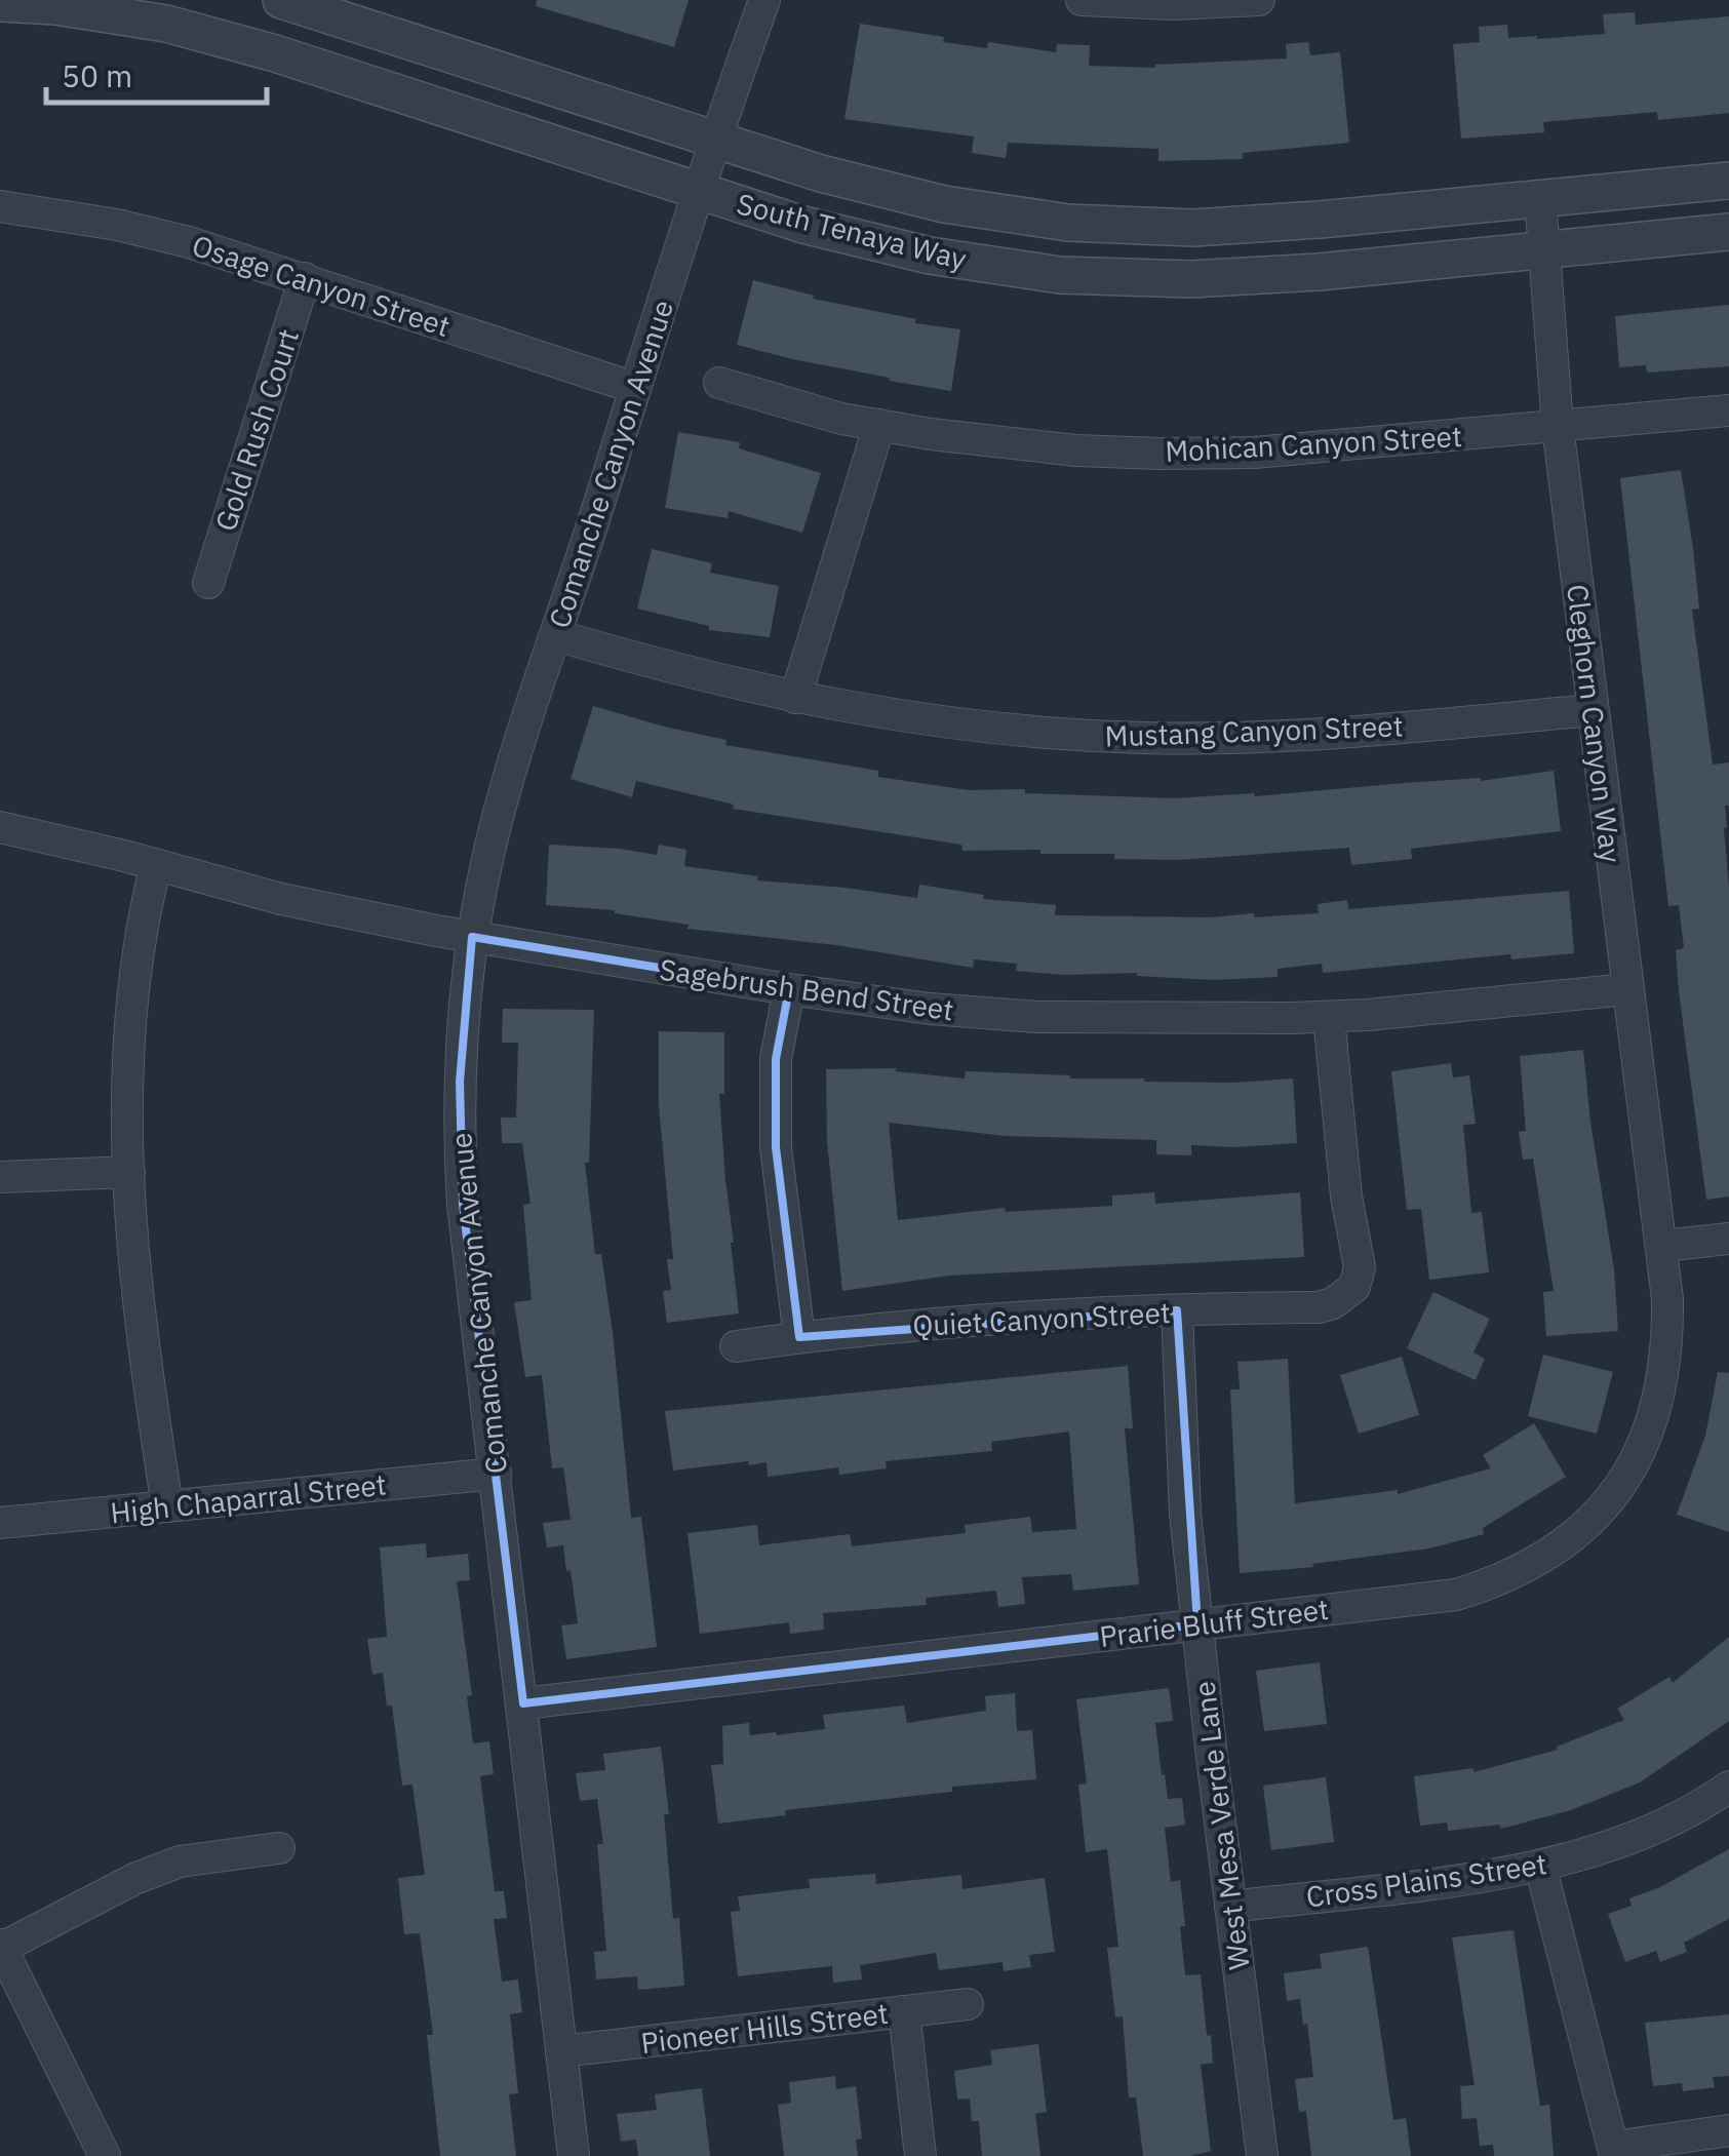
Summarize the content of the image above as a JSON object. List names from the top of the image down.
{
  "streets": {
    "street": [
      "South Tenaya Way",
      "Osage Canyon Street",
      "Gold Rush Court",
      "Mohican Canyon Street",
      "Comanche Canyon Avenue",
      "Cleghorn Canyon Way",
      "Mustang Canyon Street",
      "Sagebrush Bend Street",
      "Quiet Canyon Street",
      "High Chaparral Street",
      "Prarie Bluff Street",
      "West Mesa Verde Lane",
      "Cross Plains Street",
      "Pioneer Hills Street"
    ]
  },
  "crossings": [
    ["South Tenaya Way", "Comanche Canyon Avenue"],
    ["South Tenaya Way", "Cleghorn Canyon Way"],
    ["Osage Canyon Street", "Gold Rush Court"],
    ["Osage Canyon Street", "Comanche Canyon Avenue"],
    ["Mohican Canyon Street", "Cleghorn Canyon Way"],
    ["Comanche Canyon Avenue", "Mustang Canyon Street"],
    ["Comanche Canyon Avenue", "Sagebrush Bend Street"],
    ["Comanche Canyon Avenue", "High Chaparral Street"],
    ["Comanche Canyon Avenue", "Prarie Bluff Street"],
    ["Comanche Canyon Avenue", "Pioneer Hills Street"],
    ["Cleghorn Canyon Way", "Mustang Canyon Street"],
    ["Cleghorn Canyon Way", "Sagebrush Bend Street"],
    ["Cleghorn Canyon Way", "Prarie Bluff Street"],
    ["Sagebrush Bend Street", "Quiet Canyon Street"],
    ["Quiet Canyon Street", "West Mesa Verde Lane"],
    ["Prarie Bluff Street", "West Mesa Verde Lane"],
    ["West Mesa Verde Lane", "Cross Plains Street"]
  ],
  "scale_bar": "50 m"
}
